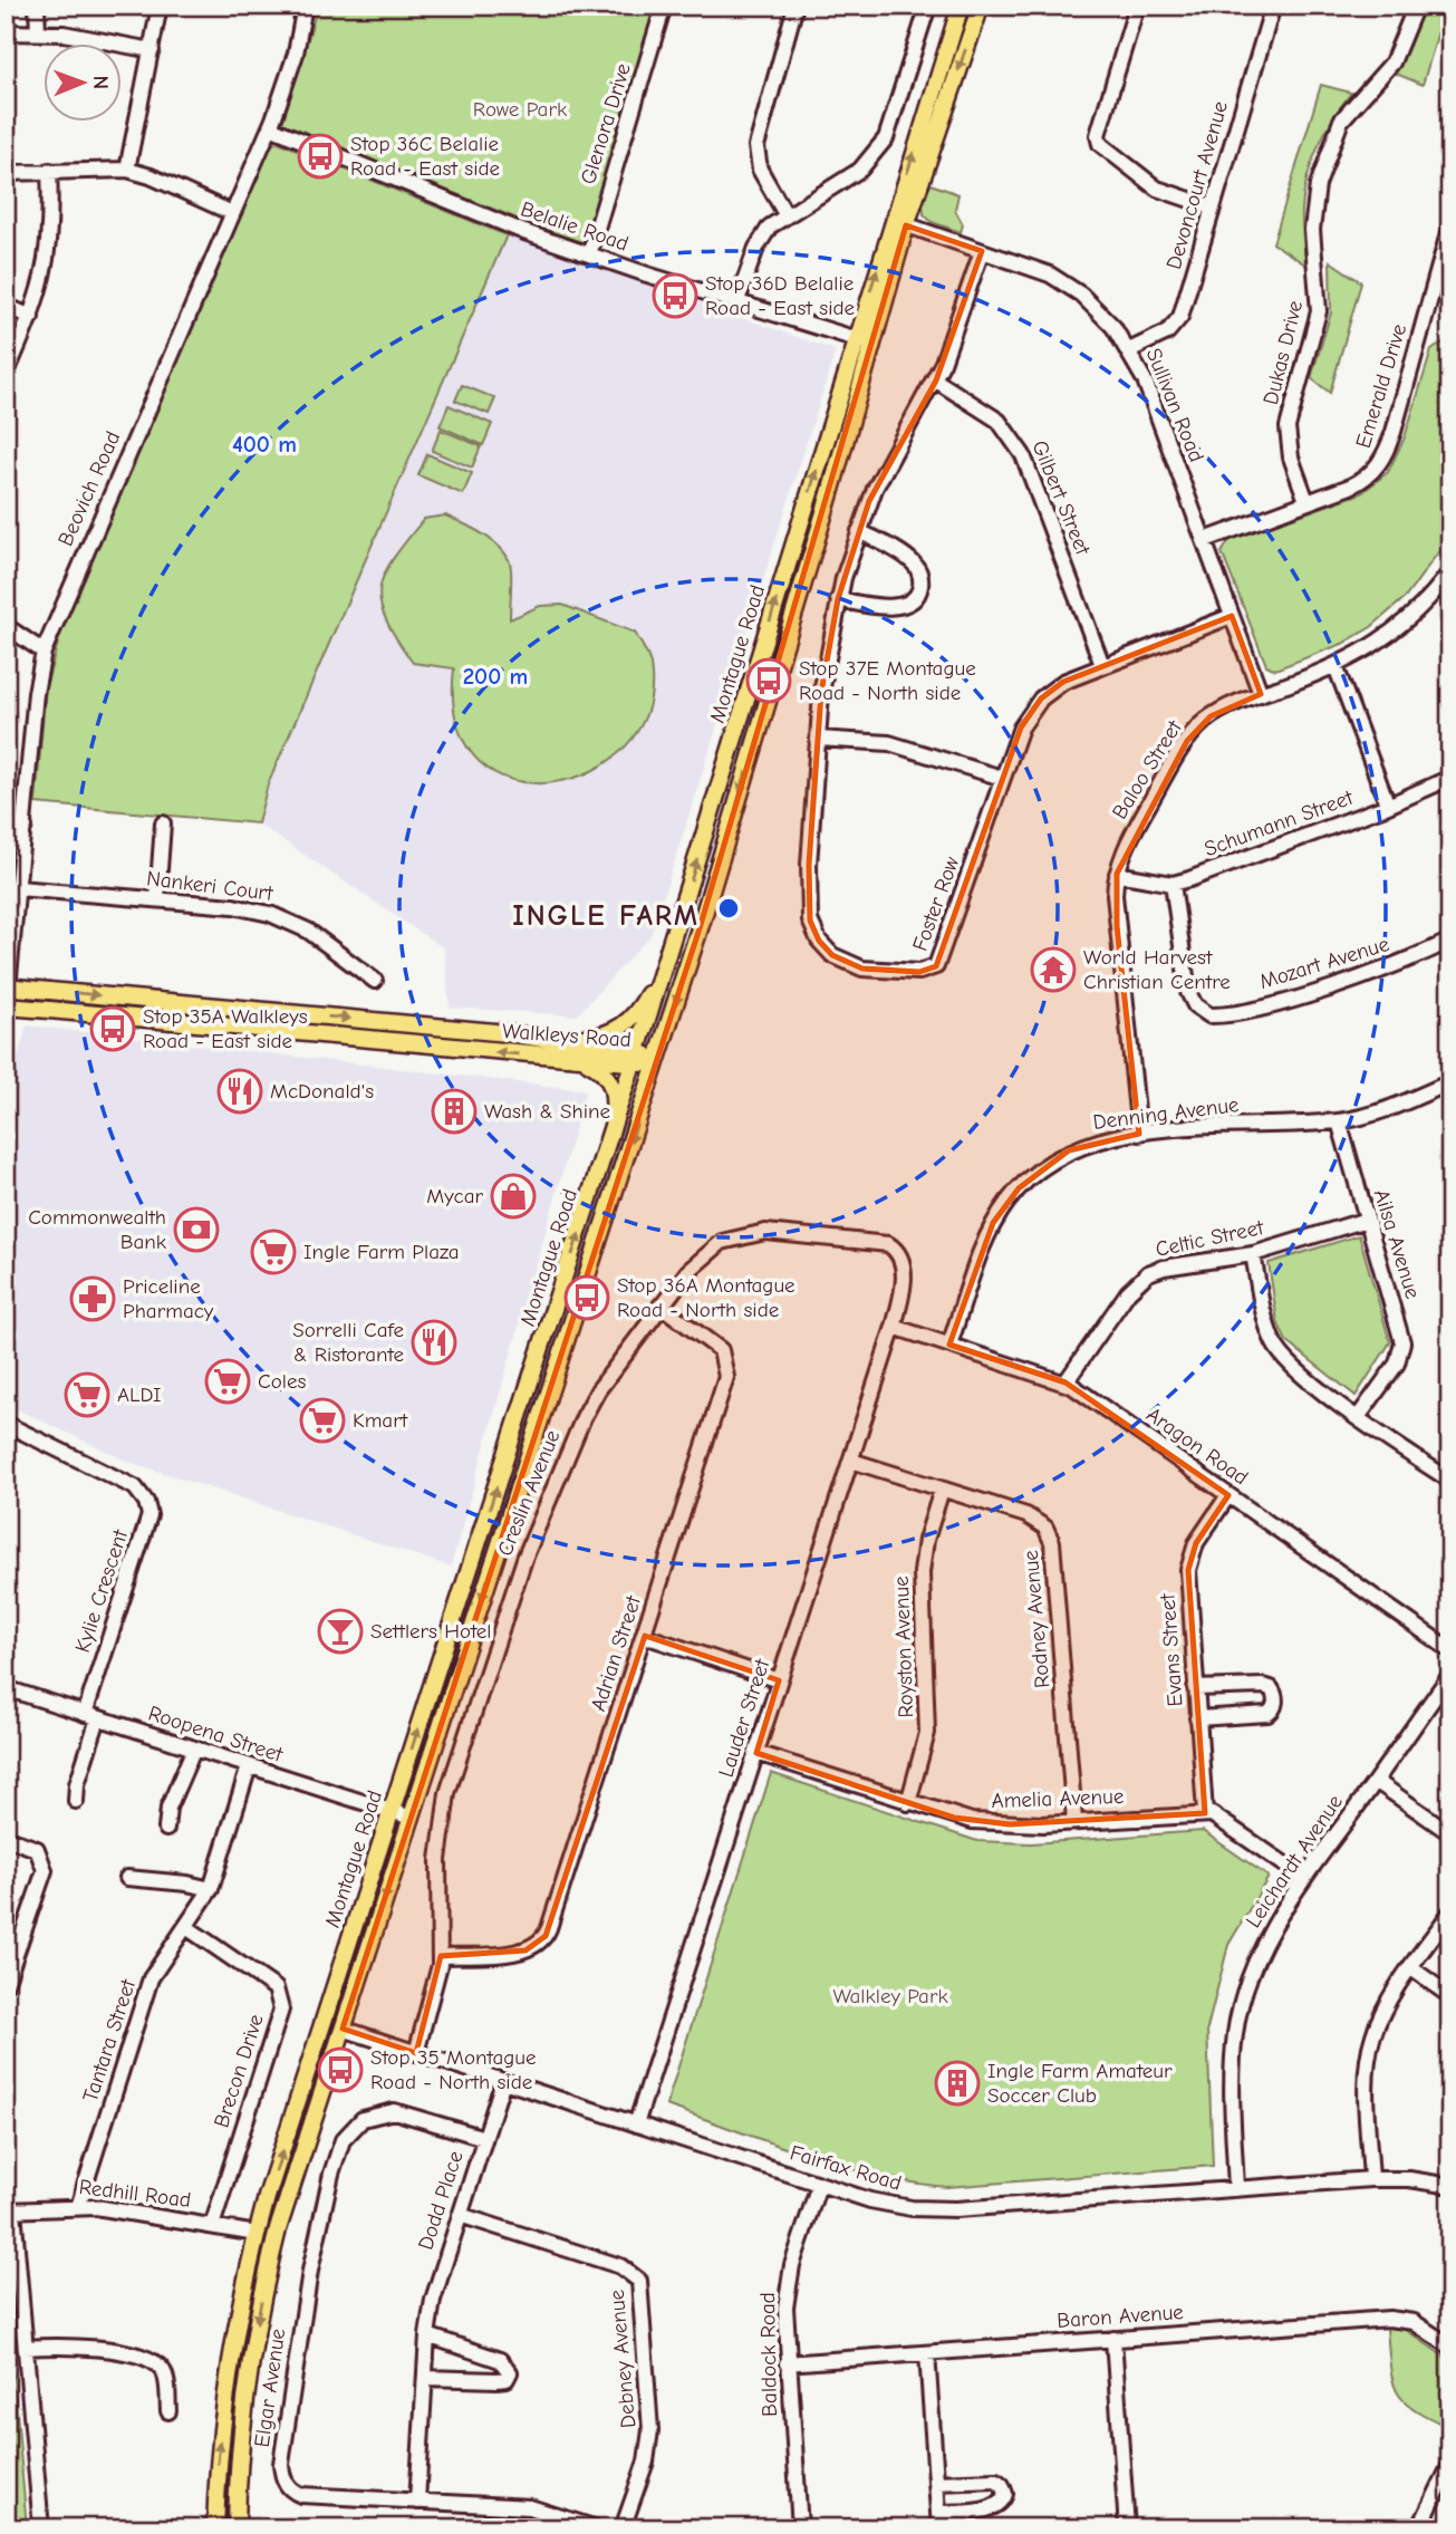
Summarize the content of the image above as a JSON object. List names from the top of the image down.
{
  "streets": {
    "main road": ["Montague Road", "Walkleys Road"],
    "street": [
      "Glenora Drive",
      "Devoncourt Avenue",
      "Belalie Road",
      "Dukas Drive",
      "Emerald Drive",
      "Sullivan Road",
      "Beovich Road",
      "Gilbert Street",
      "Baloo Street",
      "Schumann Street",
      "Nankeri Court",
      "Foster Row",
      "Mozart Avenue",
      "Denning Avenue",
      "Celtic Street",
      "Ailsa Avenue",
      "Aragon Road",
      "Creslin Avenue",
      "Kylie Crescent",
      "Rodney Avenue",
      "Royston Avenue",
      "Evans Street",
      "Adrian Street",
      "Lauder Street",
      "Roopena Street",
      "Amelia Avenue",
      "Leichardt Avenue",
      "Tantara Street",
      "Brecon Drive",
      "Fairfax Road",
      "Redhill Road",
      "Dodd Place",
      "Baron Avenue",
      "Baldock Road",
      "Debney Avenue",
      "Elgar Avenue"
    ]
  },
  "crossings": [
    ["Glenora Drive", "Belalie Road"],
    ["Devoncourt Avenue", "Sullivan Road"],
    ["Belalie Road", "Beovich Road"],
    ["Belalie Road", "Montague Road"],
    ["Dukas Drive", "Emerald Drive"],
    ["Emerald Drive", "Sullivan Road"],
    ["Sullivan Road", "Montague Road"],
    ["Sullivan Road", "Baloo Street"],
    ["Sullivan Road", "Foster Row"],
    ["Beovich Road", "Nankeri Court"],
    ["Gilbert Street", "Foster Row"],
    ["Montague Road", "Walkleys Road"],
    ["Montague Road", "Roopena Street"],
    ["Montague Road", "Fairfax Road"],
    ["Montague Road", "Redhill Road"],
    ["Baloo Street", "Denning Avenue"],
    ["Schumann Street", "Mozart Avenue"],
    ["Denning Avenue", "Ailsa Avenue"],
    ["Denning Avenue", "Aragon Road"],
    ["Celtic Street", "Ailsa Avenue"],
    ["Celtic Street", "Aragon Road"],
    ["Aragon Road", "Creslin Avenue"],
    ["Aragon Road", "Evans Street"],
    ["Aragon Road", "Lauder Street"],
    ["Creslin Avenue", "Adrian Street"],
    ["Creslin Avenue", "Lauder Street"],
    ["Creslin Avenue", "Fairfax Road"],
    ["Kylie Crescent", "Roopena Street"],
    ["Rodney Avenue", "Royston Avenue"],
    ["Rodney Avenue", "Lauder Street"],
    ["Rodney Avenue", "Amelia Avenue"],
    ["Royston Avenue", "Amelia Avenue"],
    ["Evans Street", "Amelia Avenue"],
    ["Lauder Street", "Amelia Avenue"],
    ["Lauder Street", "Fairfax Road"],
    ["Roopena Street", "Tantara Street"],
    ["Leichardt Avenue", "Fairfax Road"],
    ["Tantara Street", "Brecon Drive"],
    ["Tantara Street", "Redhill Road"],
    ["Brecon Drive", "Redhill Road"],
    ["Fairfax Road", "Dodd Place"],
    ["Fairfax Road", "Baldock Road"],
    ["Dodd Place", "Debney Avenue"],
    ["Dodd Place", "Elgar Avenue"],
    ["Baron Avenue", "Baldock Road"]
  ],
  "districts": ["INGLE FARM"],
  "parks": ["Rowe Park", "Walkley Park"],
  "places": {
    "bus stop": [
      "Stop 36C Belalie Road - East side",
      "Stop 36D Belalie Road - East side",
      "Stop 37E Montague Road - North side",
      "Stop 35A Walkleys Road - East side",
      "Stop 36A Montague Road - North side",
      "Stop 35 Montague Road - North side"
    ],
    "temple": ["World Harvest Christian Centre"],
    "restaurant": ["McDonald's", "Sorrelli Cafe & Ristorante"],
    "building": ["Wash & Shine", "Ingle Farm Amateur Soccer Club"],
    "shop": ["Mycar"],
    "bank": ["Commonwealth Bank"],
    "supermarket": [
      "Ingle Farm Plaza",
      "Coles",
      "ALDI",
      "Kmart"
    ],
    "pharmacy": ["Priceline Pharmacy"],
    "bar": ["Settlers Hotel"]
  },
  "north": "right",
  "rings": ["400 m", "200 m"]
}
